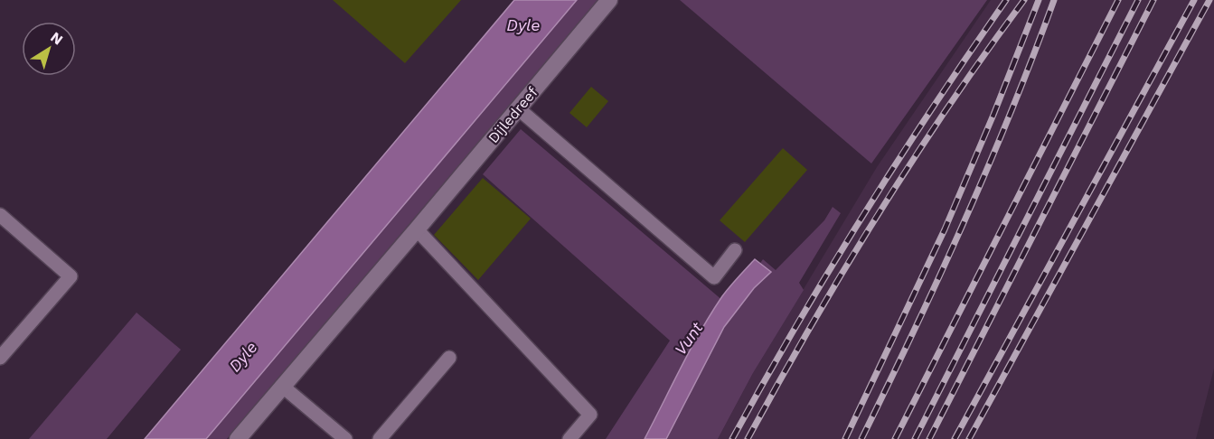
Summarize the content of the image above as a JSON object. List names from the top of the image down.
{
  "streets": {
    "street": ["Dijledreef"]
  },
  "water": ["Dyle", "Vunt"],
  "north": "top right"
}
